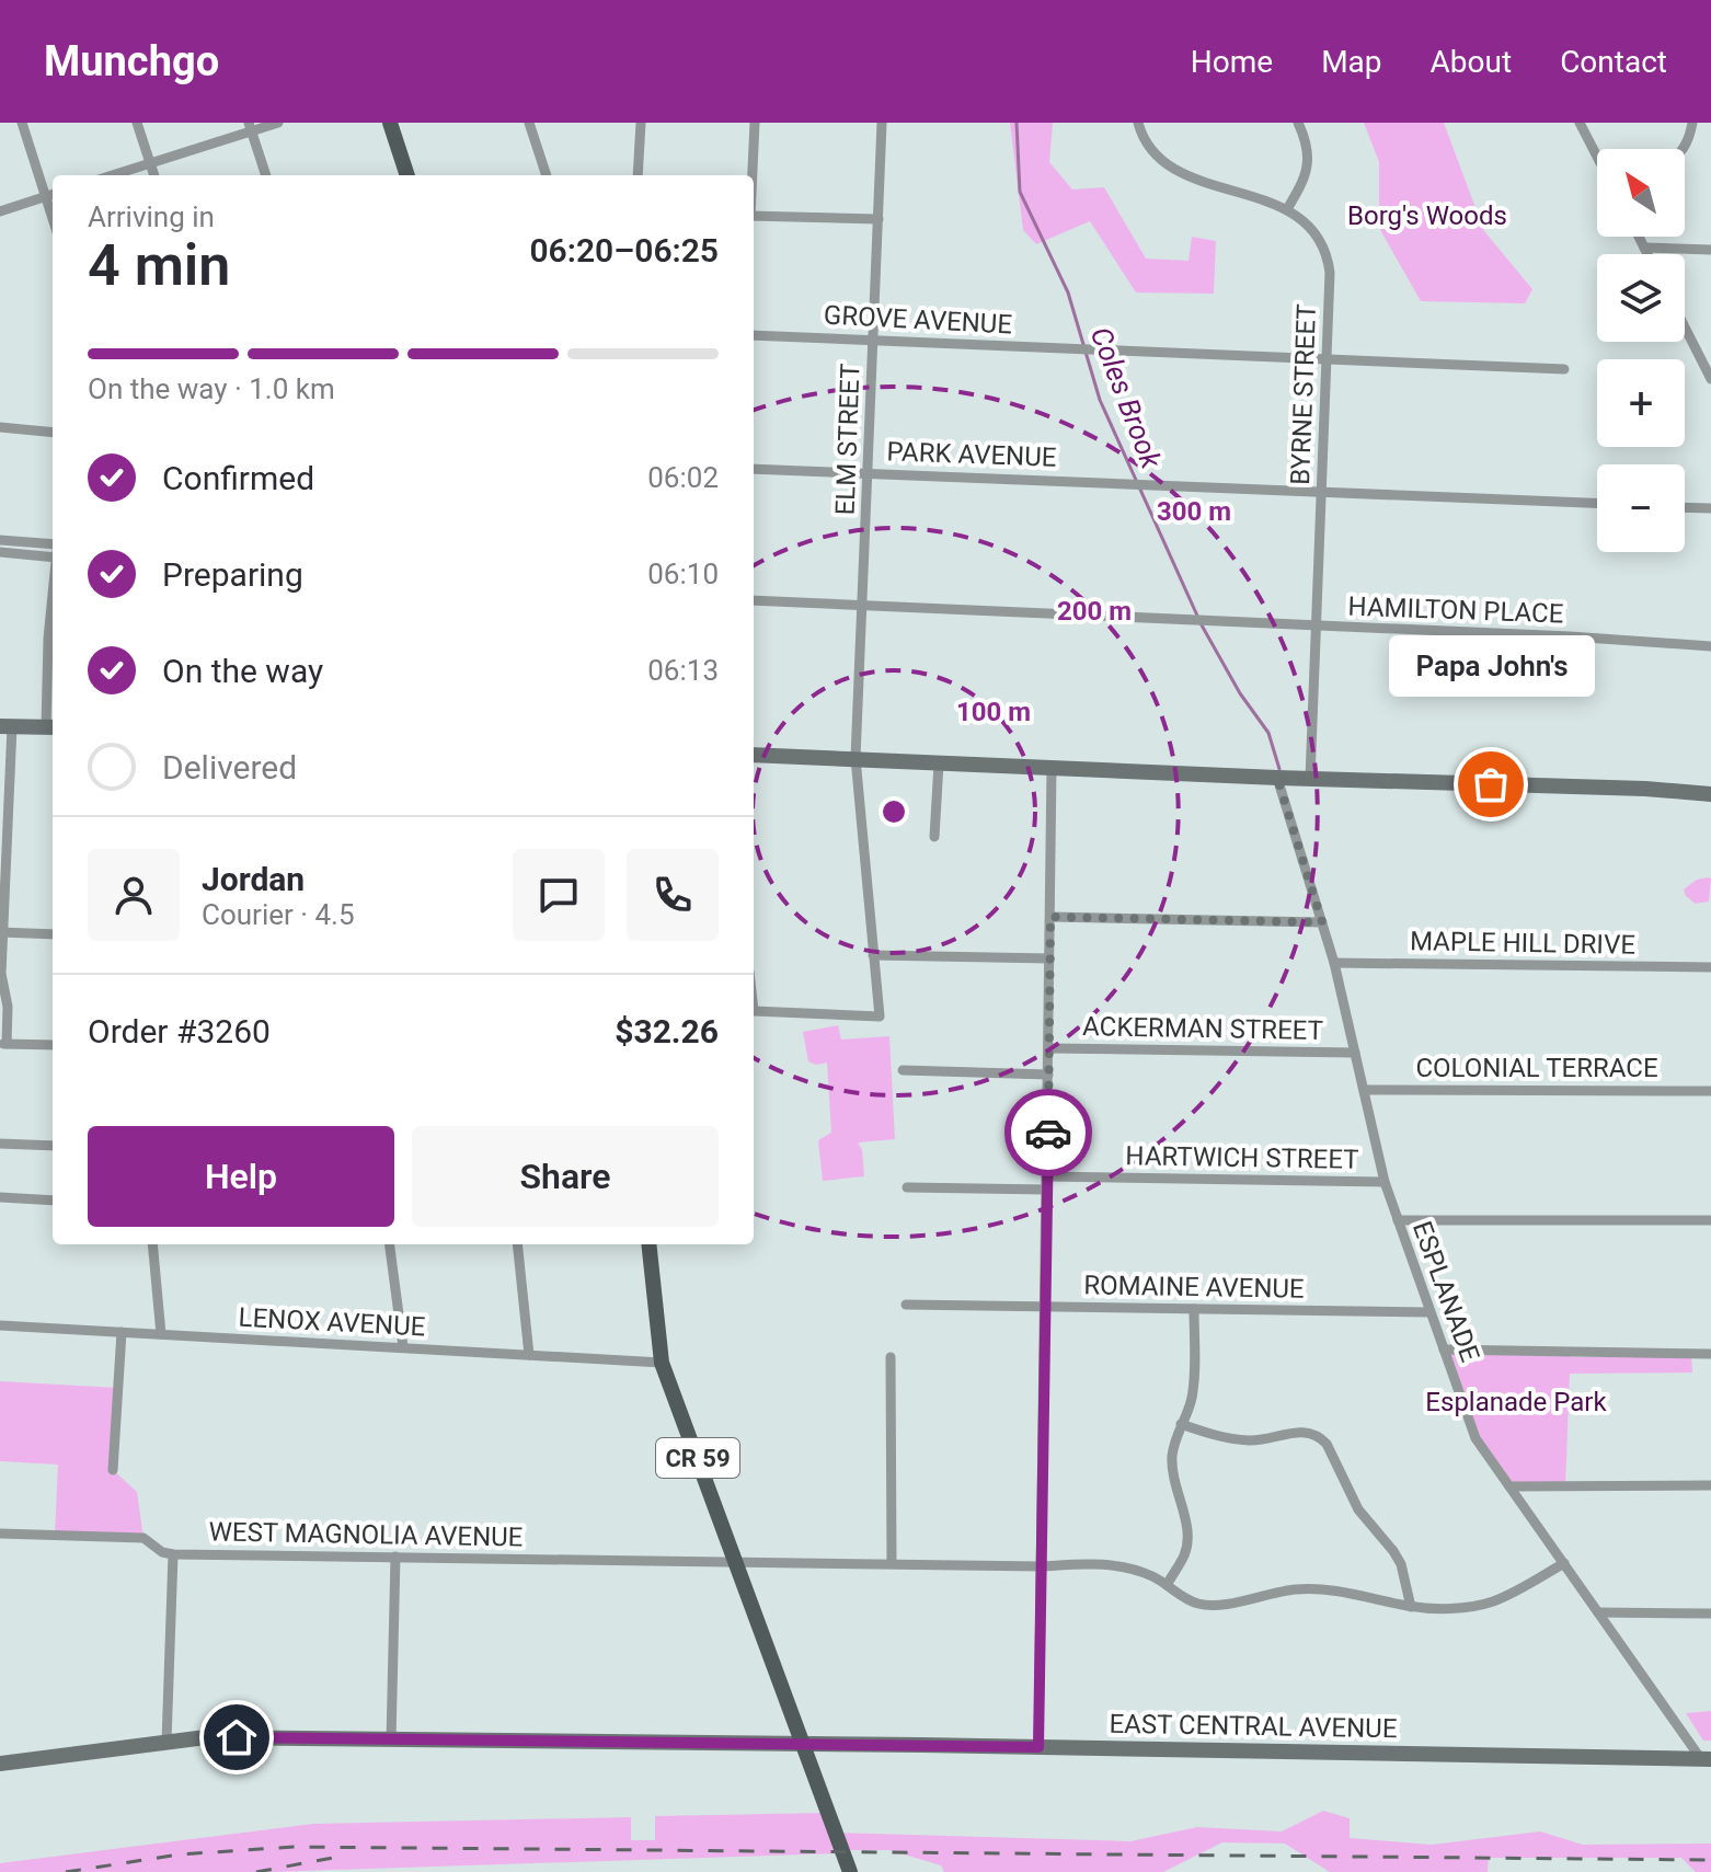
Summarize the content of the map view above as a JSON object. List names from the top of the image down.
{
  "streets": {
    "main road": ["CR 59"],
    "street": [
      "GROVE AVENUE",
      "BYRNE STREET",
      "ELM STREET",
      "PARK AVENUE",
      "HAMILTON PLACE",
      "MAPLE HILL DRIVE",
      "ACKERMAN STREET",
      "COLONIAL TERRACE",
      "HARTWICH STREET",
      "ROMAINE AVENUE",
      "ESPLANADE",
      "LENOX AVENUE",
      "WEST MAGNOLIA AVENUE",
      "EAST CENTRAL AVENUE"
    ]
  },
  "crossings": [
    ["GROVE AVENUE", "BYRNE STREET"],
    ["GROVE AVENUE", "ELM STREET"],
    ["BYRNE STREET", "PARK AVENUE"],
    ["BYRNE STREET", "HAMILTON PLACE"],
    ["ELM STREET", "PARK AVENUE"],
    ["ELM STREET", "HAMILTON PLACE"],
    ["MAPLE HILL DRIVE", "ESPLANADE"],
    ["ACKERMAN STREET", "ESPLANADE"],
    ["COLONIAL TERRACE", "ESPLANADE"],
    ["HARTWICH STREET", "ESPLANADE"],
    ["ROMAINE AVENUE", "ESPLANADE"],
    ["ESPLANADE", "WEST MAGNOLIA AVENUE"],
    ["ESPLANADE", "EAST CENTRAL AVENUE"],
    ["LENOX AVENUE", "CR 59"],
    ["CR 59", "WEST MAGNOLIA AVENUE"],
    ["CR 59", "EAST CENTRAL AVENUE"]
  ],
  "water": ["Coles Brook"],
  "parks": ["Borg's Woods", "Esplanade Park"],
  "places": ["Papa John's"],
  "north": "top left",
  "page": {
    "header": "Munchgo",
    "nav": [
      "Home",
      "Map",
      "About",
      "Contact"
    ],
    "map_buttons": ["+", "−"],
    "heading": ["4 min", "Arriving in", "06:20–06:25"],
    "panel": [
      "Jordan",
      "Courier · 4.5",
      "Order #3260",
      "$32.26"
    ],
    "bar": "On the way · 1.0 km",
    "list": [
      ["Confirmed", "06:02"],
      ["Preparing", "06:10"],
      ["On the way", "06:13"],
      "Delivered"
    ],
    "bubble": "Papa John's",
    "buttons": ["Help", "Share"]
  },
  "rings": ["300 m", "200 m", "100 m"]
}
